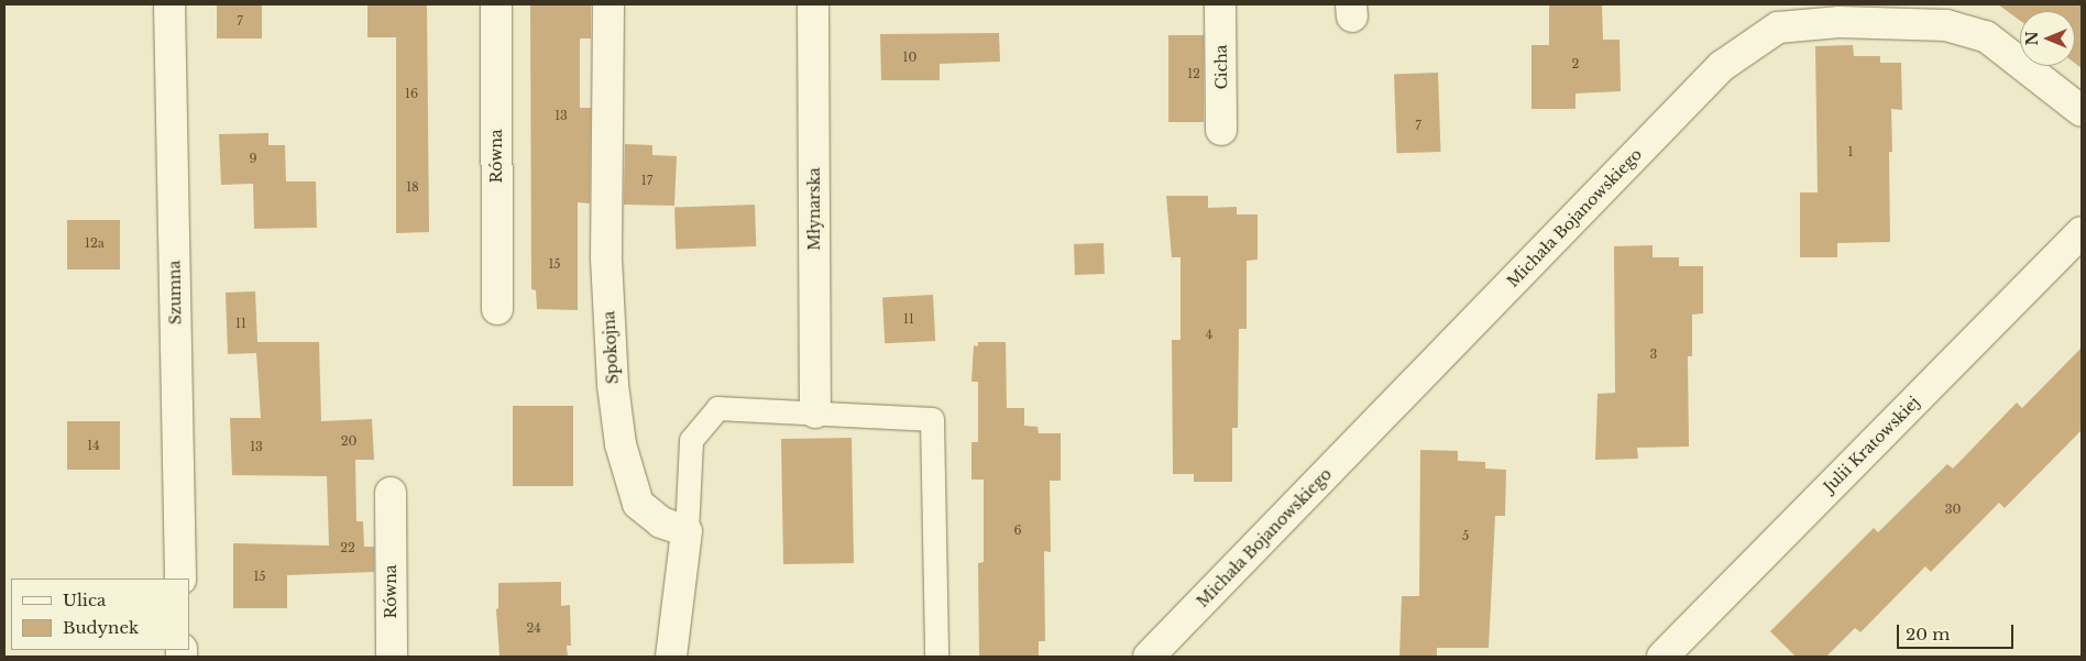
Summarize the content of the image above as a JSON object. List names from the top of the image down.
{
  "streets": {
    "street": [
      "Cicha",
      "Równa",
      "Młynarska",
      "Michała Bojanowskiego",
      "Szumna",
      "Spokojna",
      "Julii Kratowskiej"
    ]
  },
  "house_numbers": [
    "7",
    "10",
    "2",
    "12",
    "16",
    "13",
    "7",
    "1",
    "9",
    "17",
    "18",
    "12a",
    "15",
    "11",
    "11",
    "4",
    "3",
    "20",
    "14",
    "13",
    "30",
    "6",
    "5",
    "22",
    "15",
    "24"
  ],
  "legend": ["Ulica", "Budynek"],
  "scale_bar": "20 m",
  "north": "left"
}
